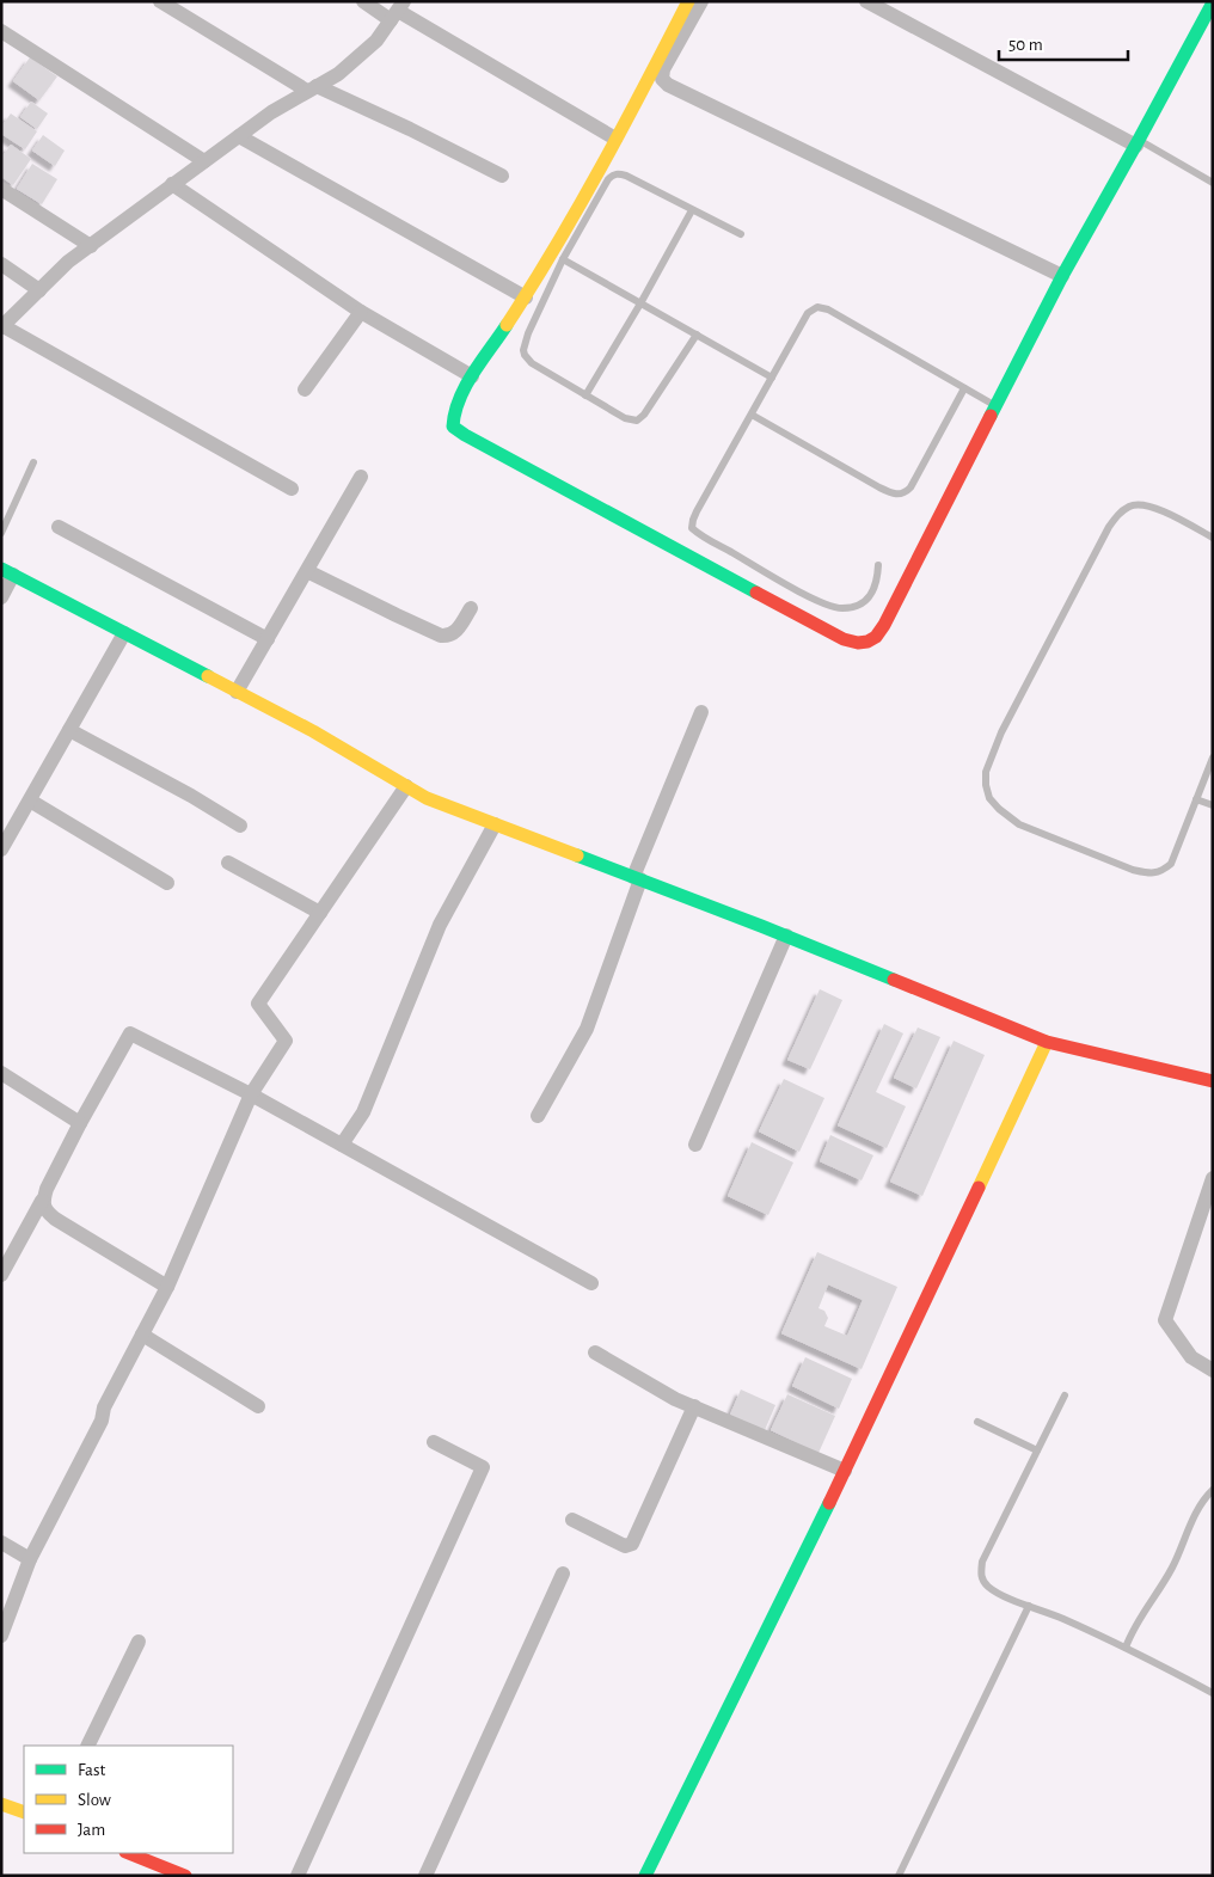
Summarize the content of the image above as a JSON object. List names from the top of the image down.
{
  "legend": ["Fast", "Slow", "Jam"],
  "scale_bar": "50 m"
}
